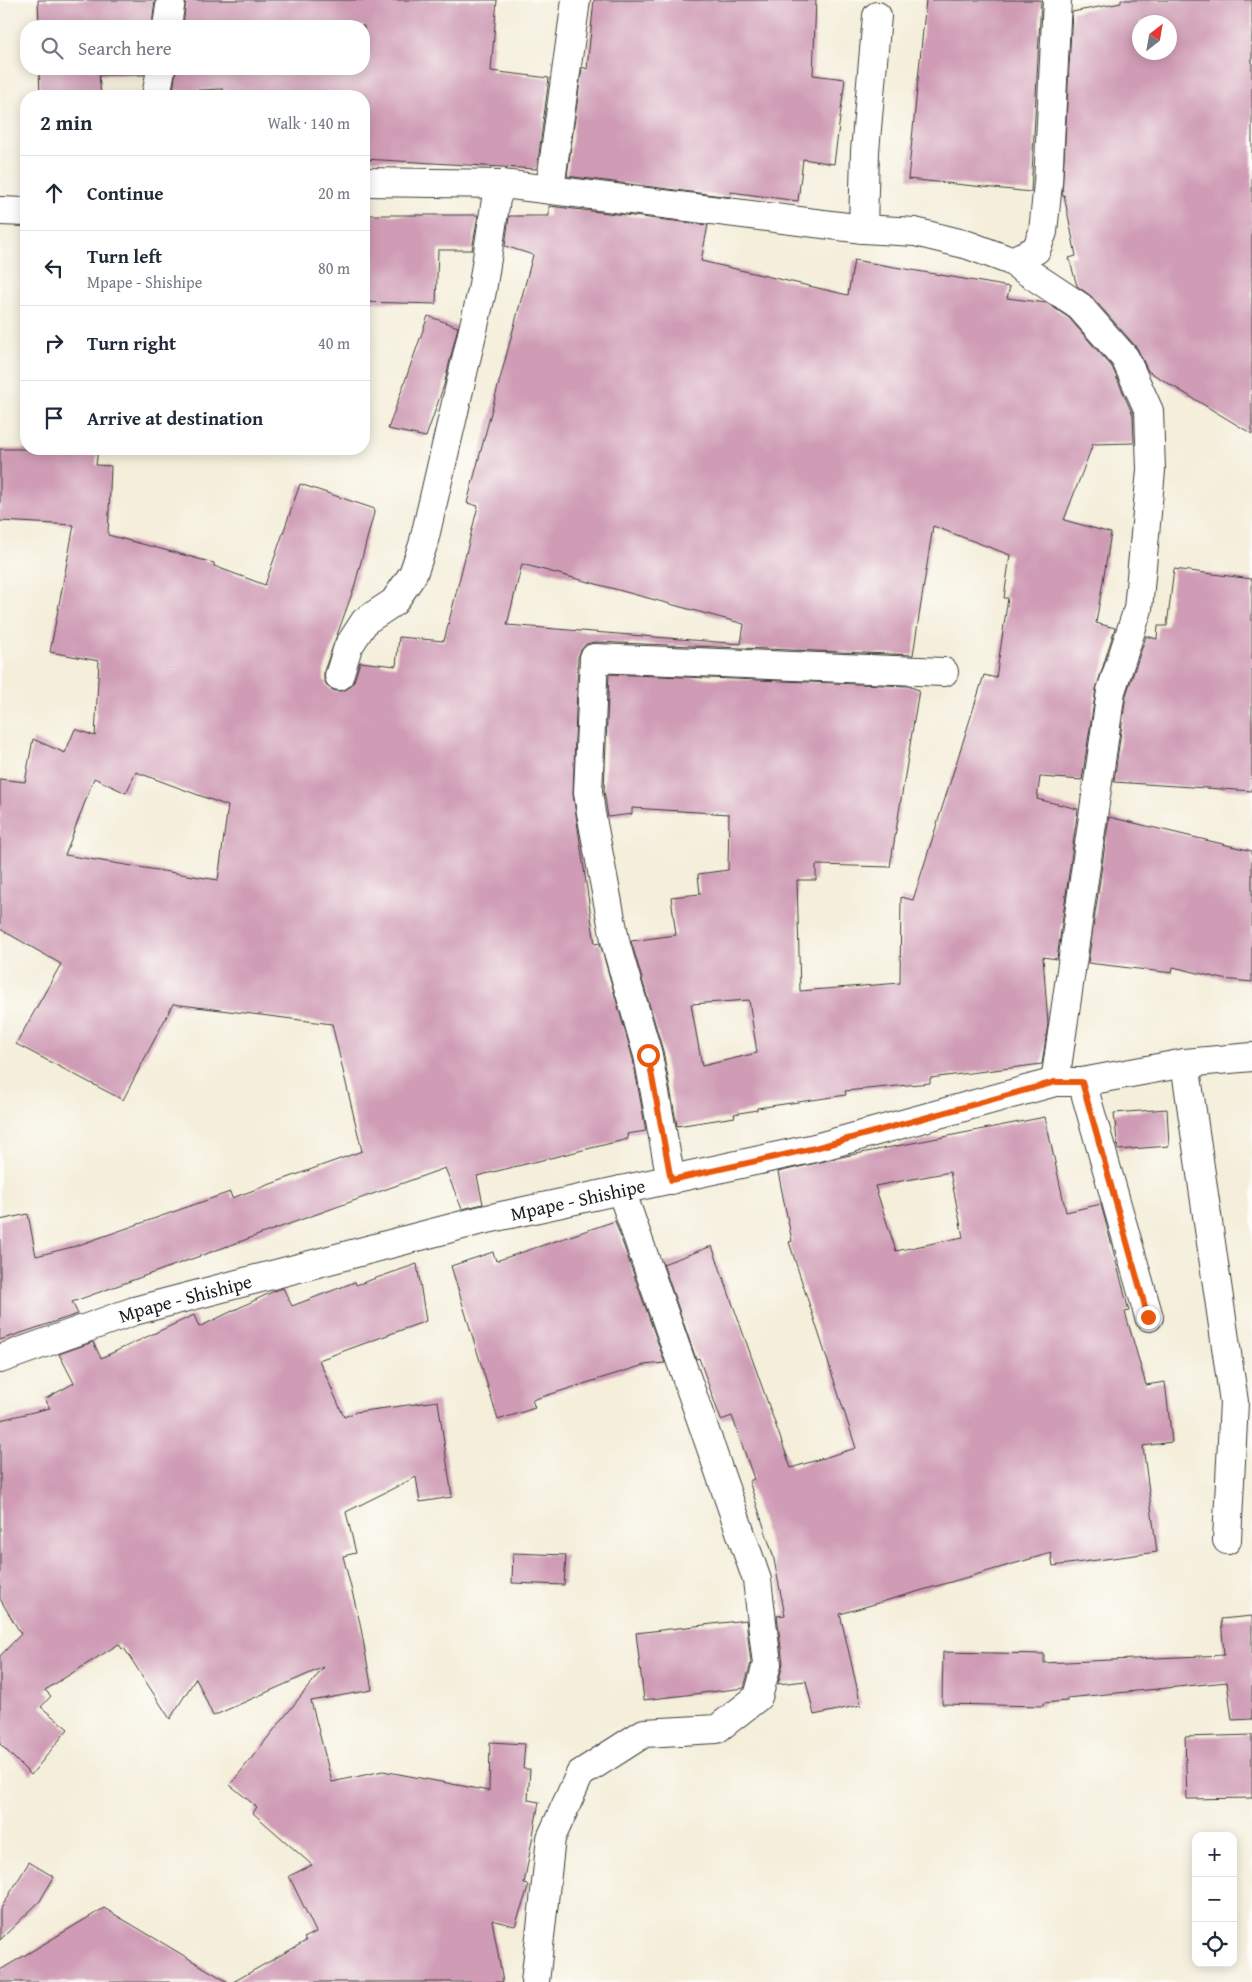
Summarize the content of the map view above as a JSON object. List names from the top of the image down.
{
  "streets": {
    "street": ["Mpape - Shishipe"]
  },
  "north": "top right",
  "page": {
    "search": "Search here",
    "heading": ["2 min", "Walk · 140 m"],
    "list": [
      ["Continue", "20 m"],
      ["Turn left", "Mpape - Shishipe", "80 m"],
      ["Turn right", "40 m"],
      "Arrive at destination"
    ],
    "map_buttons": ["+", "−"]
  }
}
